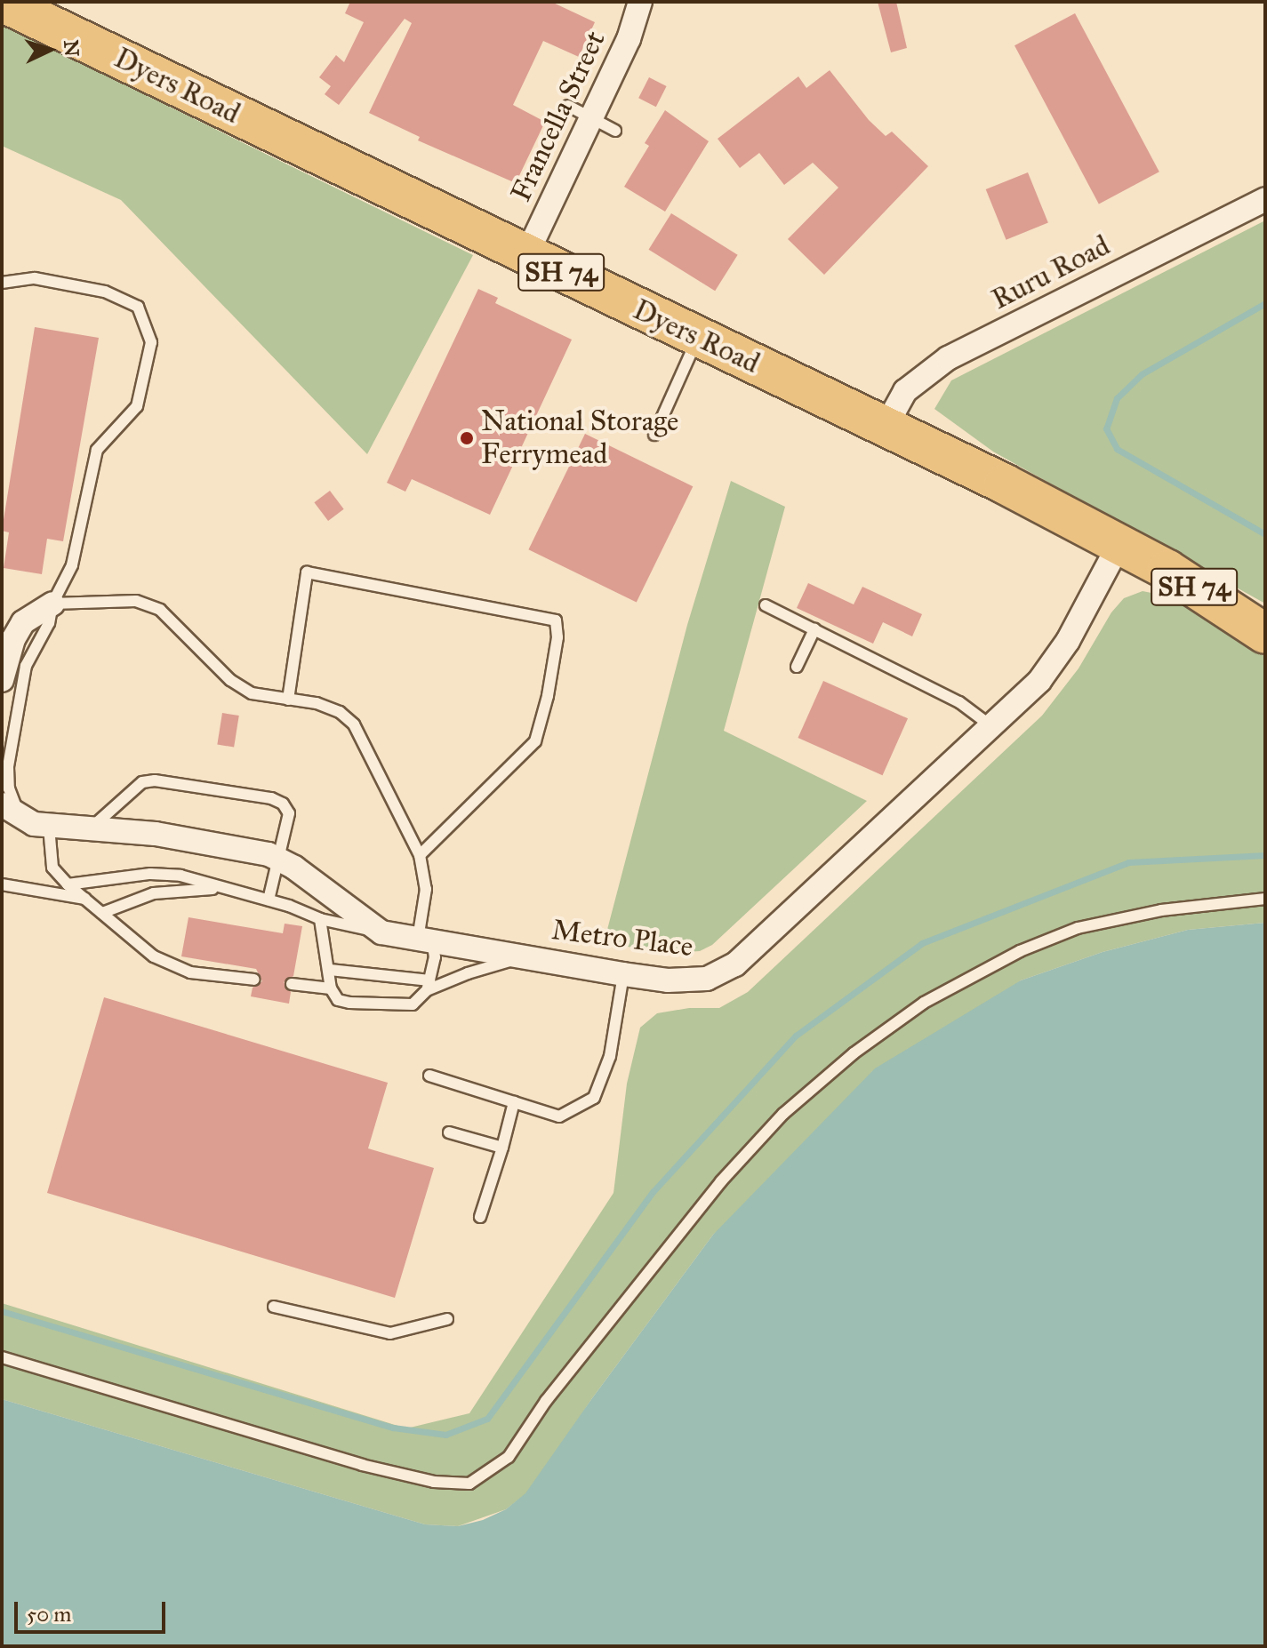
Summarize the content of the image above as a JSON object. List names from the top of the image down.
{
  "streets": {
    "highway": ["Dyers Road", "SH 74"],
    "street": ["Francella Street", "Ruru Road", "Metro Place"]
  },
  "crossings": [
    ["Dyers Road", "Francella Street"],
    ["Dyers Road", "Ruru Road"],
    ["Dyers Road", "Metro Place"]
  ],
  "places": ["National Storage Ferrymead"],
  "scale_bar": "50 m",
  "north": "right"
}
